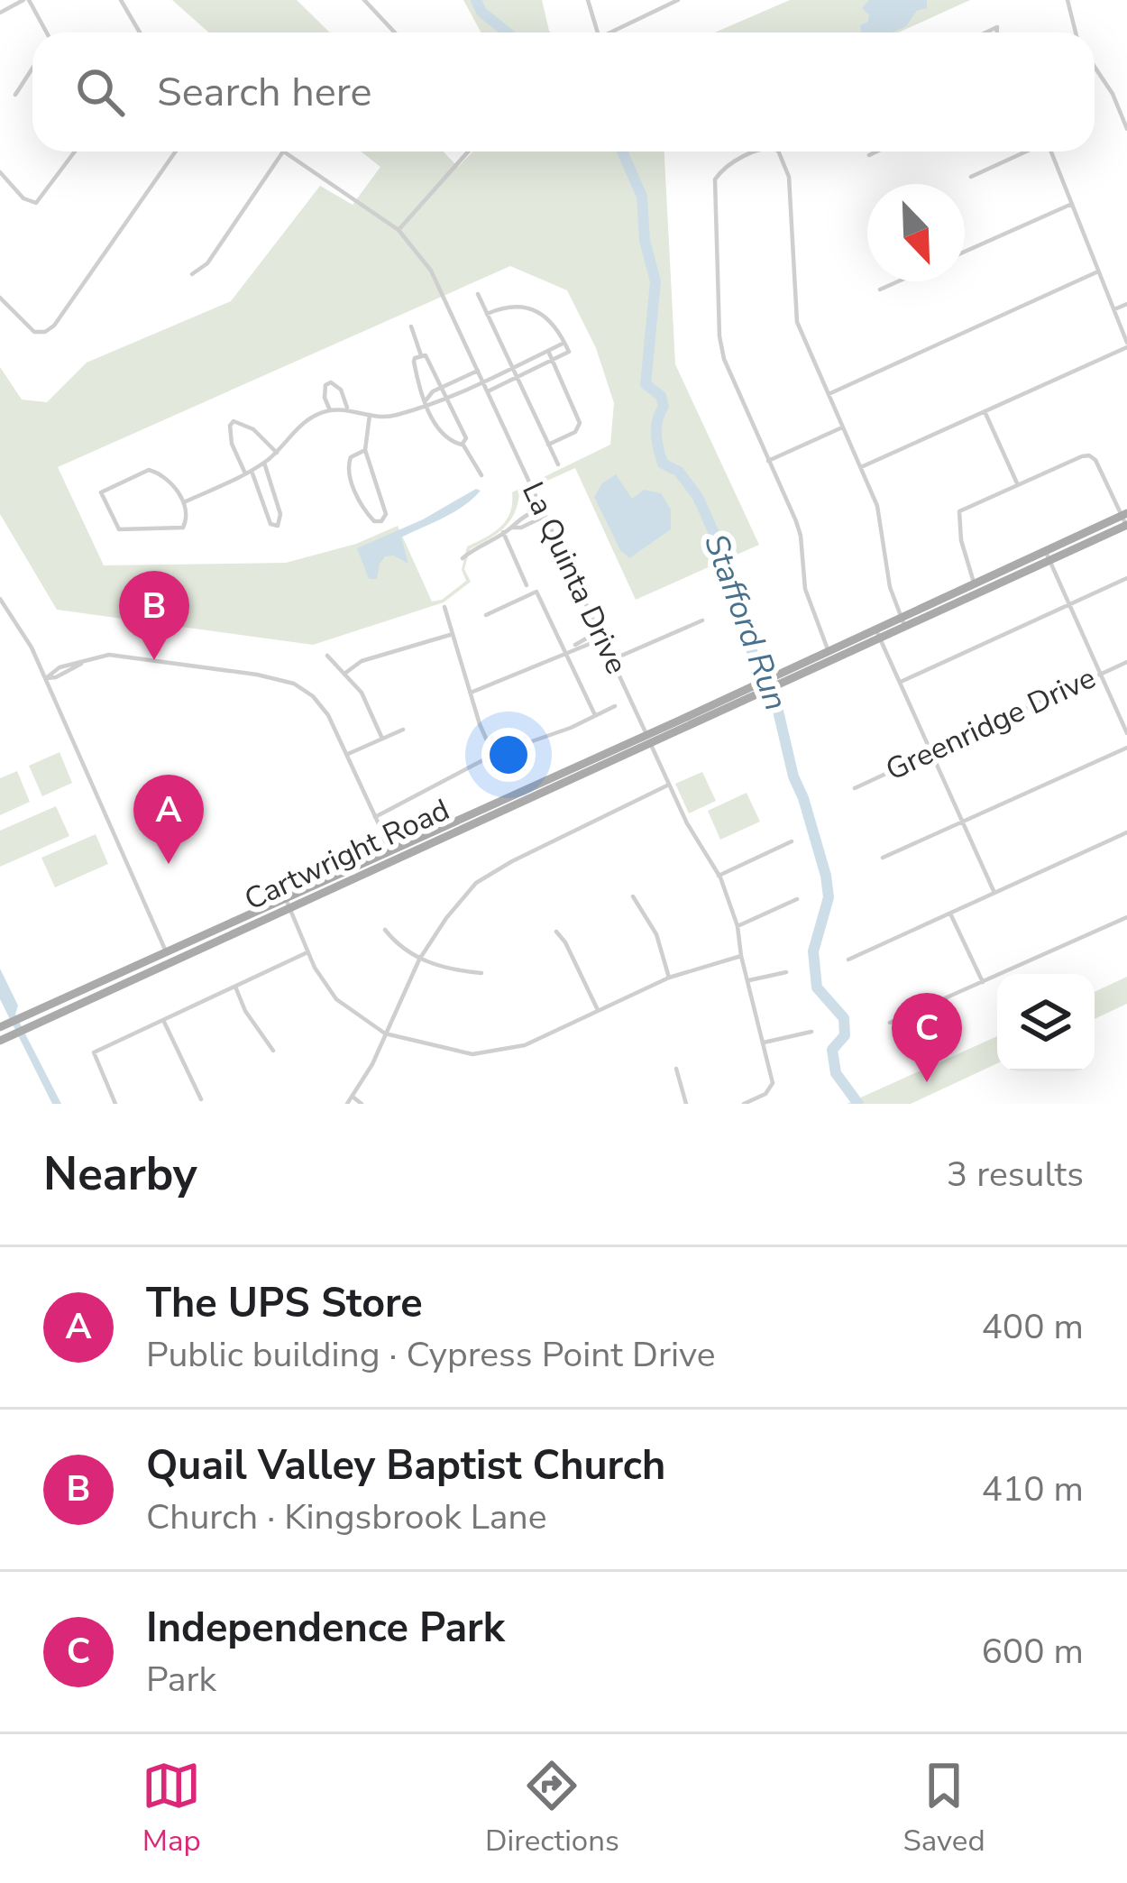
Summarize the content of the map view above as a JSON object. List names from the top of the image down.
{
  "streets": {
    "main road": ["Cartwright Road"],
    "street": ["La Quinta Drive", "Greenridge Drive"]
  },
  "crossings": [
    ["La Quinta Drive", "Cartwright Road"]
  ],
  "water": ["Stafford Run"],
  "north": "bottom right",
  "page": {
    "search": "Search here",
    "pins": ["B", "A", "C"],
    "heading": ["Nearby", "3 results"],
    "list": [
      {
        "mark": "A",
        "name": "The UPS Store",
        "note": "Public building · Cypress Point Drive",
        "value": "400 m"
      },
      {
        "mark": "B",
        "name": "Quail Valley Baptist Church",
        "note": "Church · Kingsbrook Lane",
        "value": "410 m"
      },
      {
        "mark": "C",
        "name": "Independence Park",
        "note": "Park",
        "value": "600 m"
      }
    ],
    "nav": ["Map", "Directions", "Saved"]
  }
}
